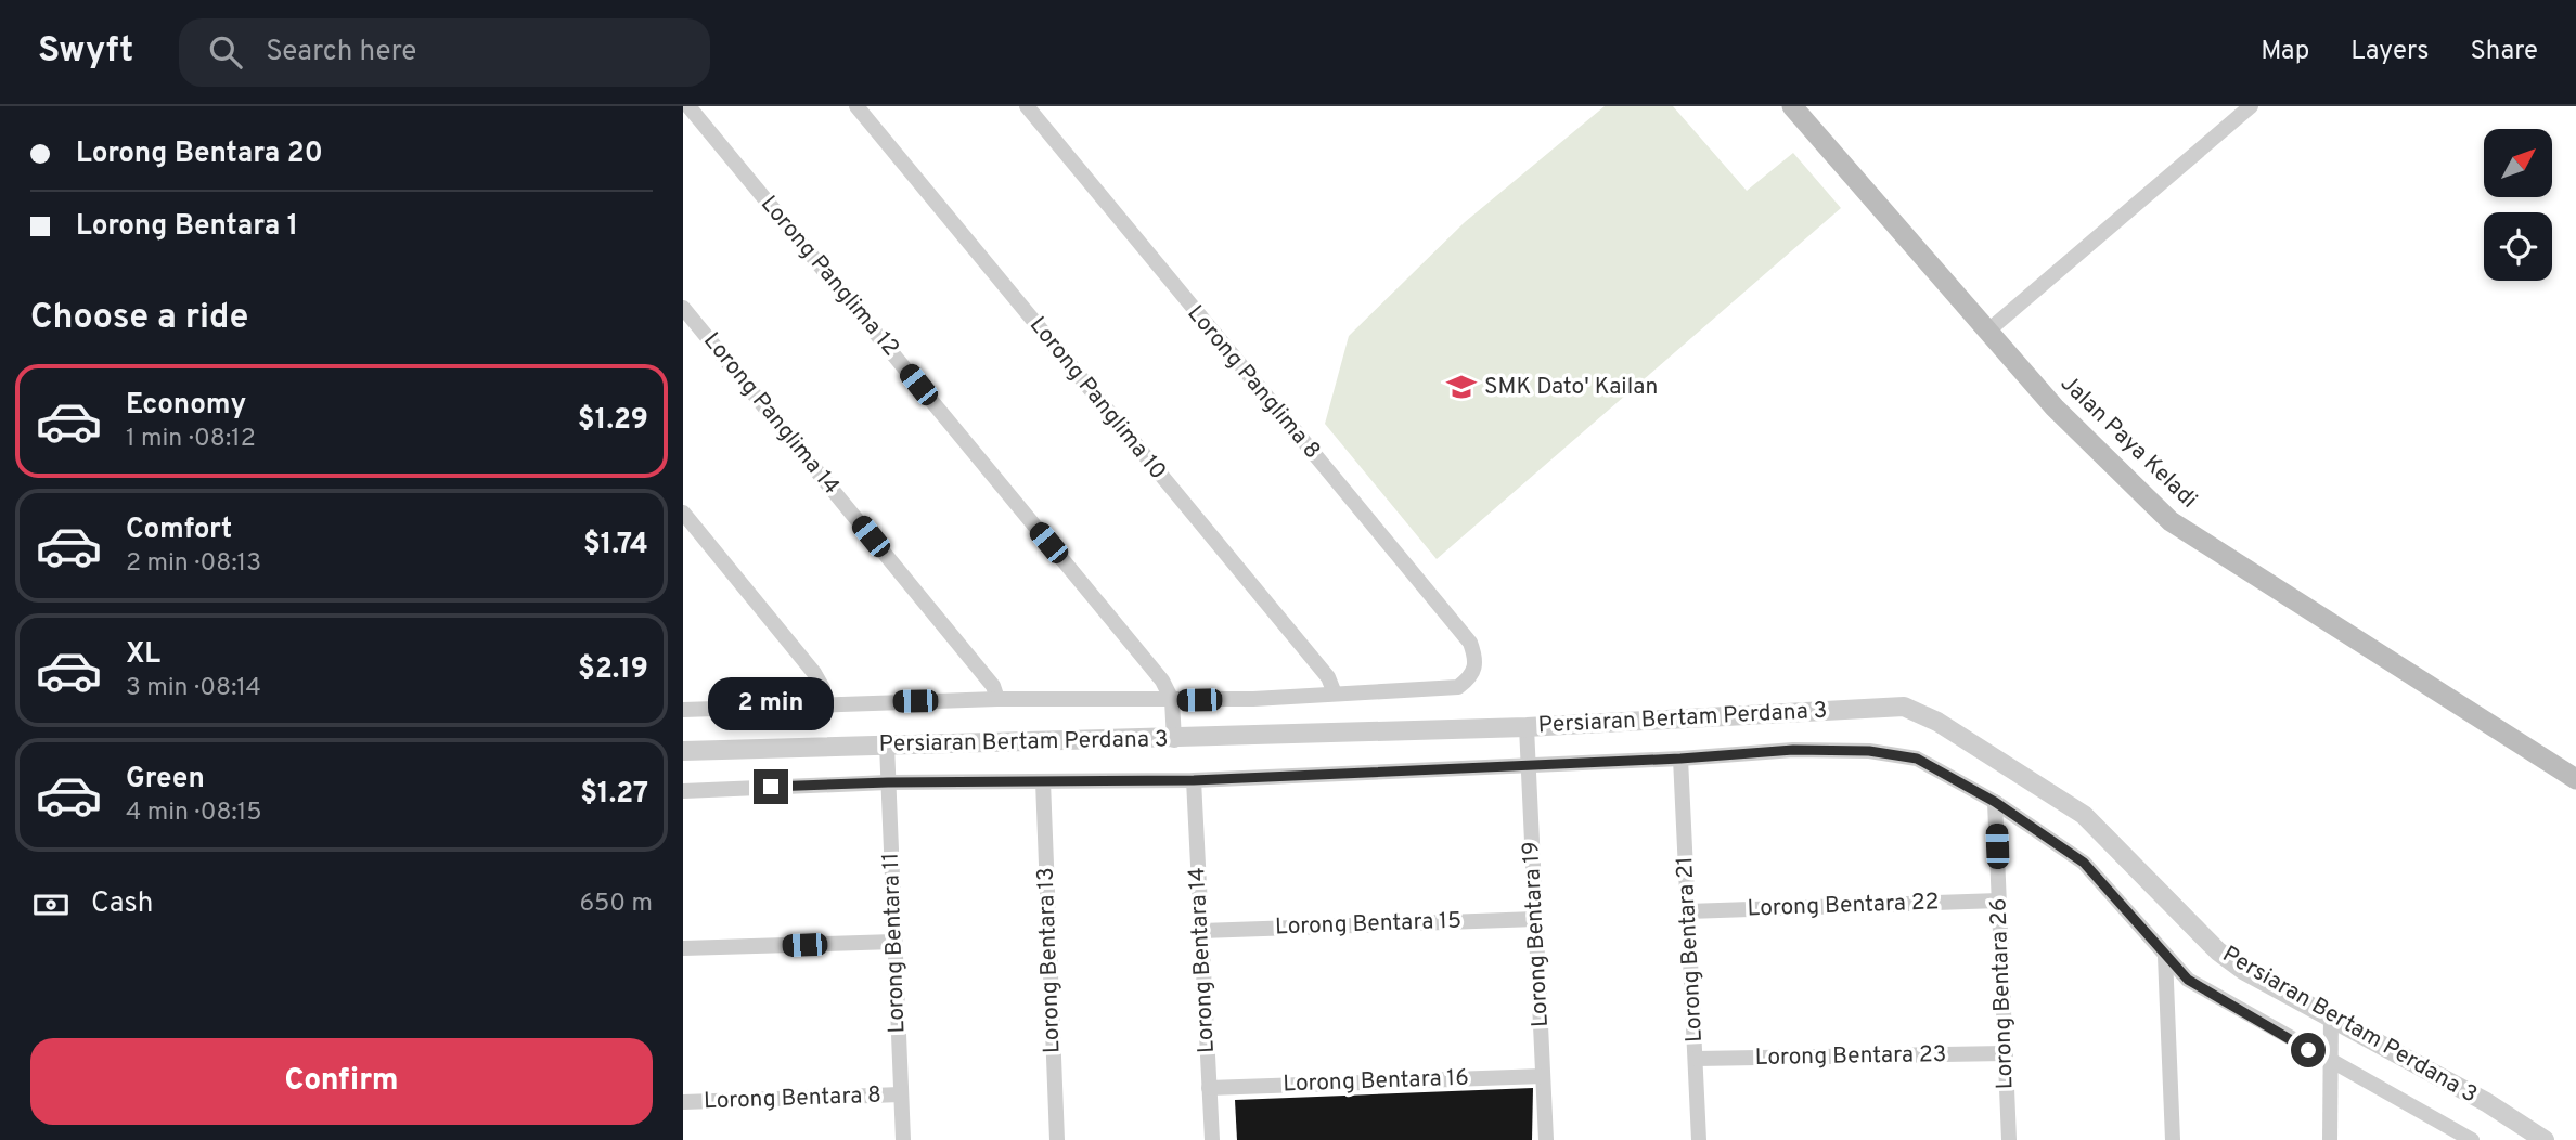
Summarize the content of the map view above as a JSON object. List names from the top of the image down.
{
  "streets": {
    "main road": ["Jalan Paya Keladi"],
    "street": [
      "Lorong Panglima 12",
      "Lorong Panglima 8",
      "Lorong Panglima 10",
      "Lorong Panglima 14",
      "Persiaran Bertam Perdana 3",
      "Lorong Bentara 22",
      "Lorong Bentara 15",
      "Lorong Bentara 19",
      "Lorong Bentara 11",
      "Lorong Bentara 21",
      "Lorong Bentara 13",
      "Lorong Bentara 14",
      "Lorong Bentara 26",
      "Lorong Bentara 23",
      "Lorong Bentara 16",
      "Lorong Bentara 8"
    ]
  },
  "crossings": [
    ["Lorong Panglima 12", "Persiaran Bertam Perdana 3"],
    ["Lorong Panglima 8", "Lorong Panglima 10"],
    ["Persiaran Bertam Perdana 3", "Lorong Bentara 19"],
    ["Persiaran Bertam Perdana 3", "Lorong Bentara 11"],
    ["Lorong Bentara 22", "Lorong Bentara 21"],
    ["Lorong Bentara 22", "Lorong Bentara 26"],
    ["Lorong Bentara 15", "Lorong Bentara 19"],
    ["Lorong Bentara 15", "Lorong Bentara 14"],
    ["Lorong Bentara 19", "Lorong Bentara 16"],
    ["Lorong Bentara 11", "Lorong Bentara 8"],
    ["Lorong Bentara 21", "Lorong Bentara 23"],
    ["Lorong Bentara 14", "Lorong Bentara 16"],
    ["Lorong Bentara 26", "Lorong Bentara 23"]
  ],
  "places": {
    "school or university": ["SMK Dato' Kailan"]
  },
  "north": "top right",
  "page": {
    "header": "Swyft",
    "search": "Search here",
    "nav": ["Map", "Layers", "Share"],
    "banner": ["Lorong Bentara 20", "Lorong Bentara 1"],
    "heading": "Choose a ride",
    "list": [
      {
        "name": "Economy",
        "note": "1 min · 08:12",
        "value": "$1.29"
      },
      {
        "name": "Comfort",
        "note": "2 min · 08:13",
        "value": "$1.74"
      },
      {
        "name": "XL",
        "note": "3 min · 08:14",
        "value": "$2.19"
      },
      {
        "name": "Green",
        "note": "4 min · 08:15",
        "value": "$1.27"
      }
    ],
    "bubble": "2 min",
    "pay": ["Cash", "650 m"],
    "buttons": "Confirm"
  }
}
